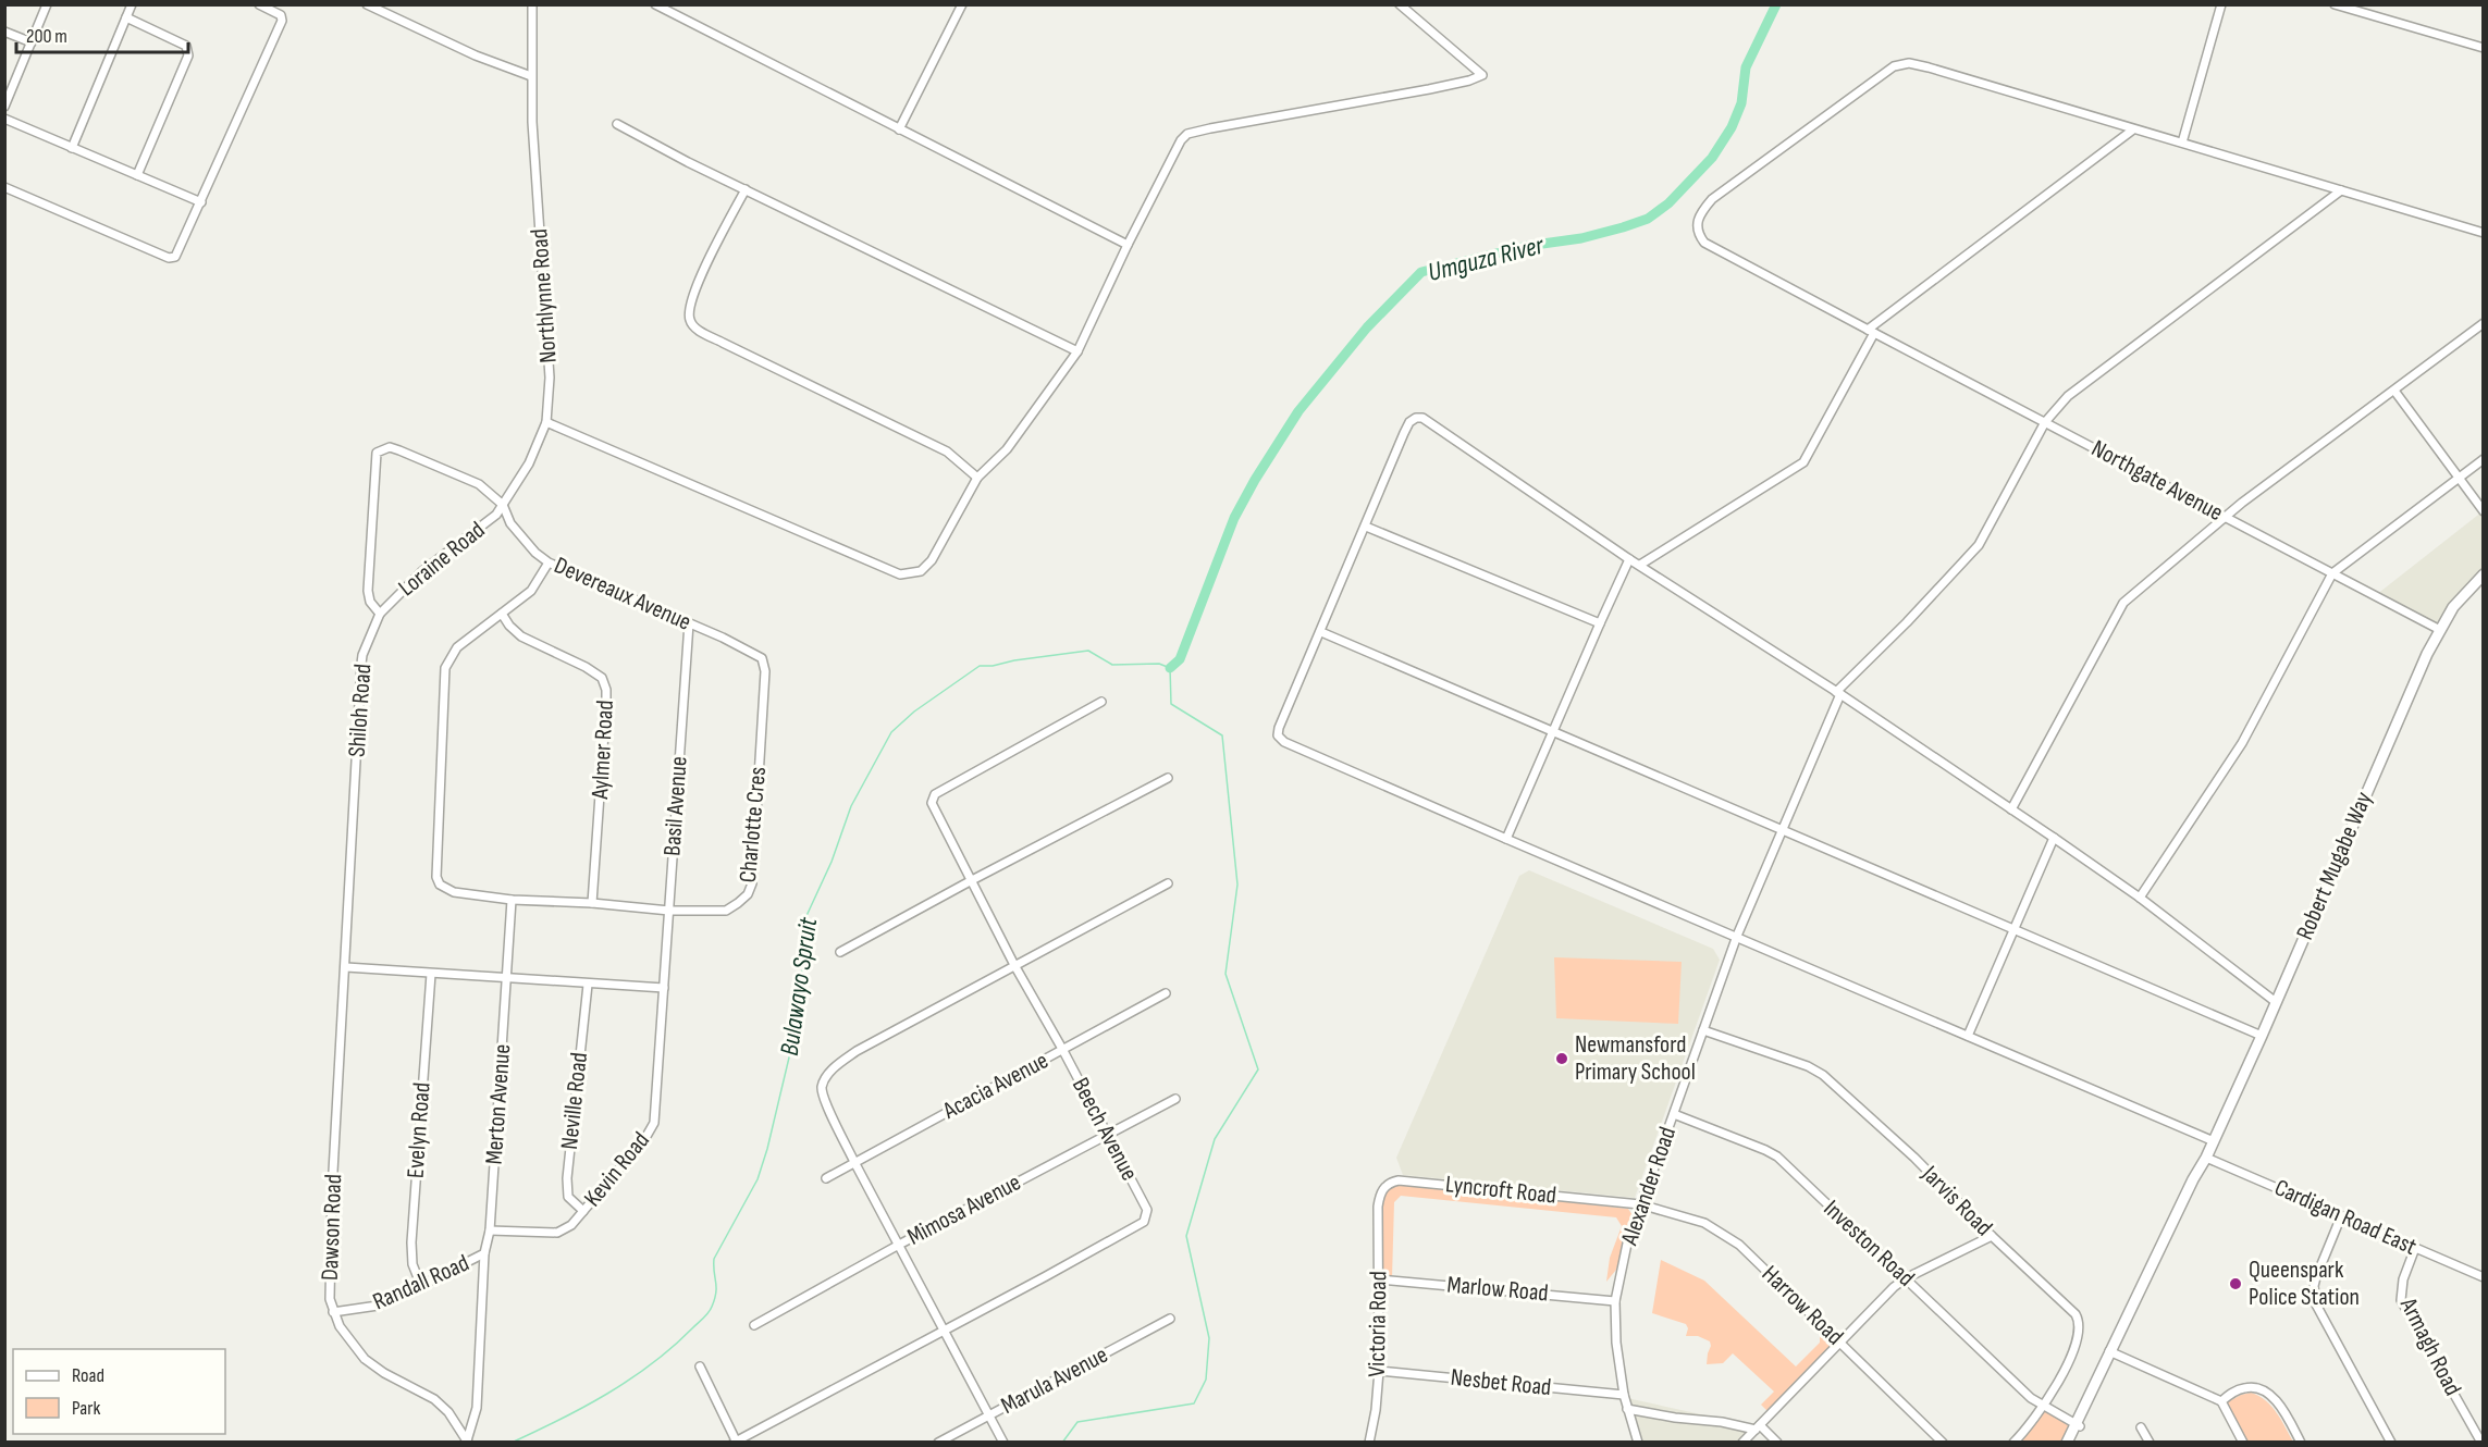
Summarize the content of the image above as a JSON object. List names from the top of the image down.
{
  "streets": {
    "main road": ["Robert Mugabe Way"],
    "street": [
      "Northlynne Road",
      "Northgate Avenue",
      "Loraine Road",
      "Devereaux Avenue",
      "Shiloh Road",
      "Aylmer Road",
      "Basil Avenue",
      "Charlotte Cres",
      "Acacia Avenue",
      "Neville Road",
      "Merton Avenue",
      "Beech Avenue",
      "Evelyn Road",
      "Kevin Road",
      "Alexander Road",
      "Lyncroft Road",
      "Jarvis Road",
      "Mimosa Avenue",
      "Cardigan Road East",
      "Dawson Road",
      "Investon Road",
      "Randall Road",
      "Marlow Road",
      "Harrow Road",
      "Victoria Road",
      "Armagh Road",
      "Marula Avenue",
      "Nesbet Road"
    ]
  },
  "crossings": [
    ["Northlynne Road", "Loraine Road"],
    ["Northlynne Road", "Devereaux Avenue"],
    ["Northgate Avenue", "Robert Mugabe Way"],
    ["Loraine Road", "Devereaux Avenue"],
    ["Loraine Road", "Shiloh Road"],
    ["Devereaux Avenue", "Shiloh Road"],
    ["Devereaux Avenue", "Basil Avenue"],
    ["Devereaux Avenue", "Charlotte Cres"],
    ["Shiloh Road", "Dawson Road"],
    ["Aylmer Road", "Charlotte Cres"],
    ["Basil Avenue", "Charlotte Cres"],
    ["Basil Avenue", "Kevin Road"],
    ["Robert Mugabe Way", "Cardigan Road East"],
    ["Robert Mugabe Way", "Investon Road"],
    ["Acacia Avenue", "Beech Avenue"],
    ["Neville Road", "Kevin Road"],
    ["Merton Avenue", "Kevin Road"],
    ["Merton Avenue", "Randall Road"],
    ["Beech Avenue", "Mimosa Avenue"],
    ["Evelyn Road", "Randall Road"],
    ["Kevin Road", "Randall Road"],
    ["Alexander Road", "Lyncroft Road"],
    ["Alexander Road", "Jarvis Road"],
    ["Alexander Road", "Investon Road"],
    ["Alexander Road", "Marlow Road"],
    ["Alexander Road", "Harrow Road"],
    ["Alexander Road", "Nesbet Road"],
    ["Lyncroft Road", "Harrow Road"],
    ["Lyncroft Road", "Victoria Road"],
    ["Jarvis Road", "Investon Road"],
    ["Cardigan Road East", "Armagh Road"],
    ["Dawson Road", "Randall Road"],
    ["Marlow Road", "Victoria Road"],
    ["Victoria Road", "Nesbet Road"]
  ],
  "water": ["Umguza River", "Bulawayo Spruit"],
  "places": ["Newmansford Primary School", "Queenspark Police Station"],
  "legend": ["Road", "Park"],
  "scale_bar": "200 m"
}
